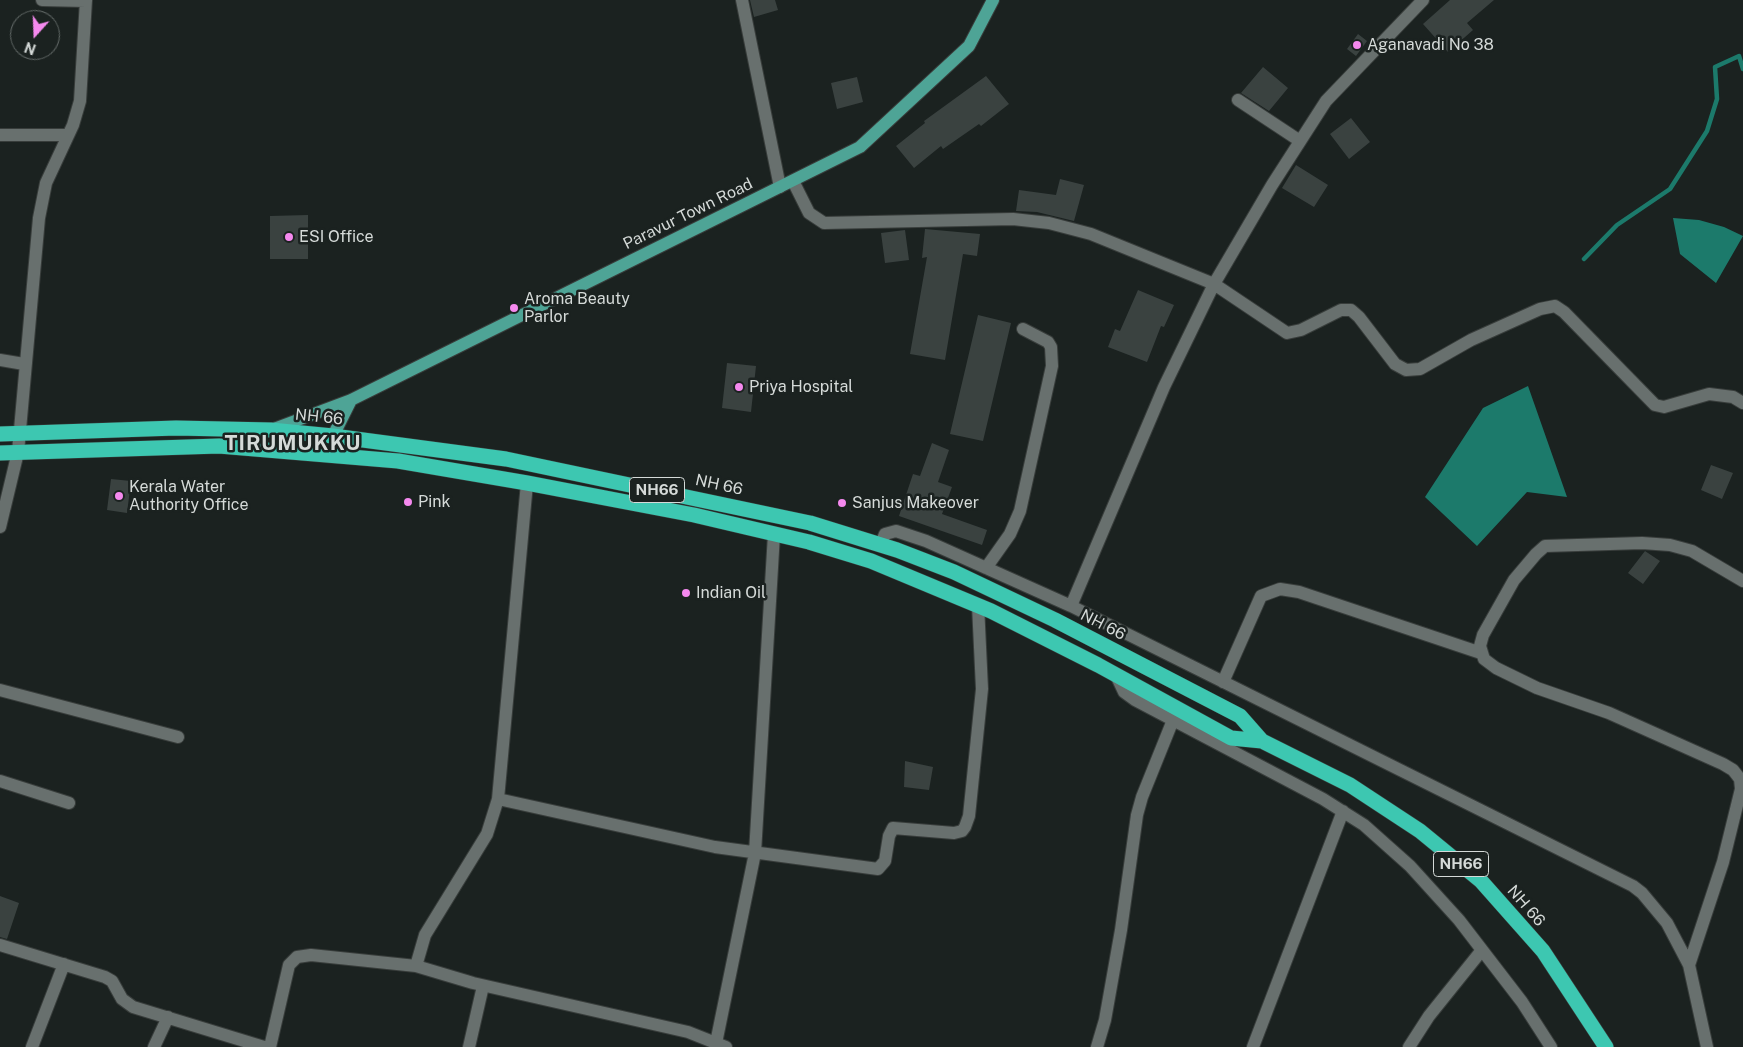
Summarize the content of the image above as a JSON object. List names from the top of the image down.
{
  "streets": {
    "highway": ["NH 66", "NH66"],
    "main road": ["Paravur Town Road"]
  },
  "crossings": [
    ["Paravur Town Road", "NH 66"]
  ],
  "districts": ["TIRUMUKKU"],
  "places": [
    "Aganavadi No 38",
    "ESI Office",
    "Aroma Beauty Parlor",
    "Priya Hospital",
    "Kerala Water Authority Office",
    "Pink",
    "Sanjus Makeover",
    "Indian Oil"
  ],
  "north": "bottom"
}
